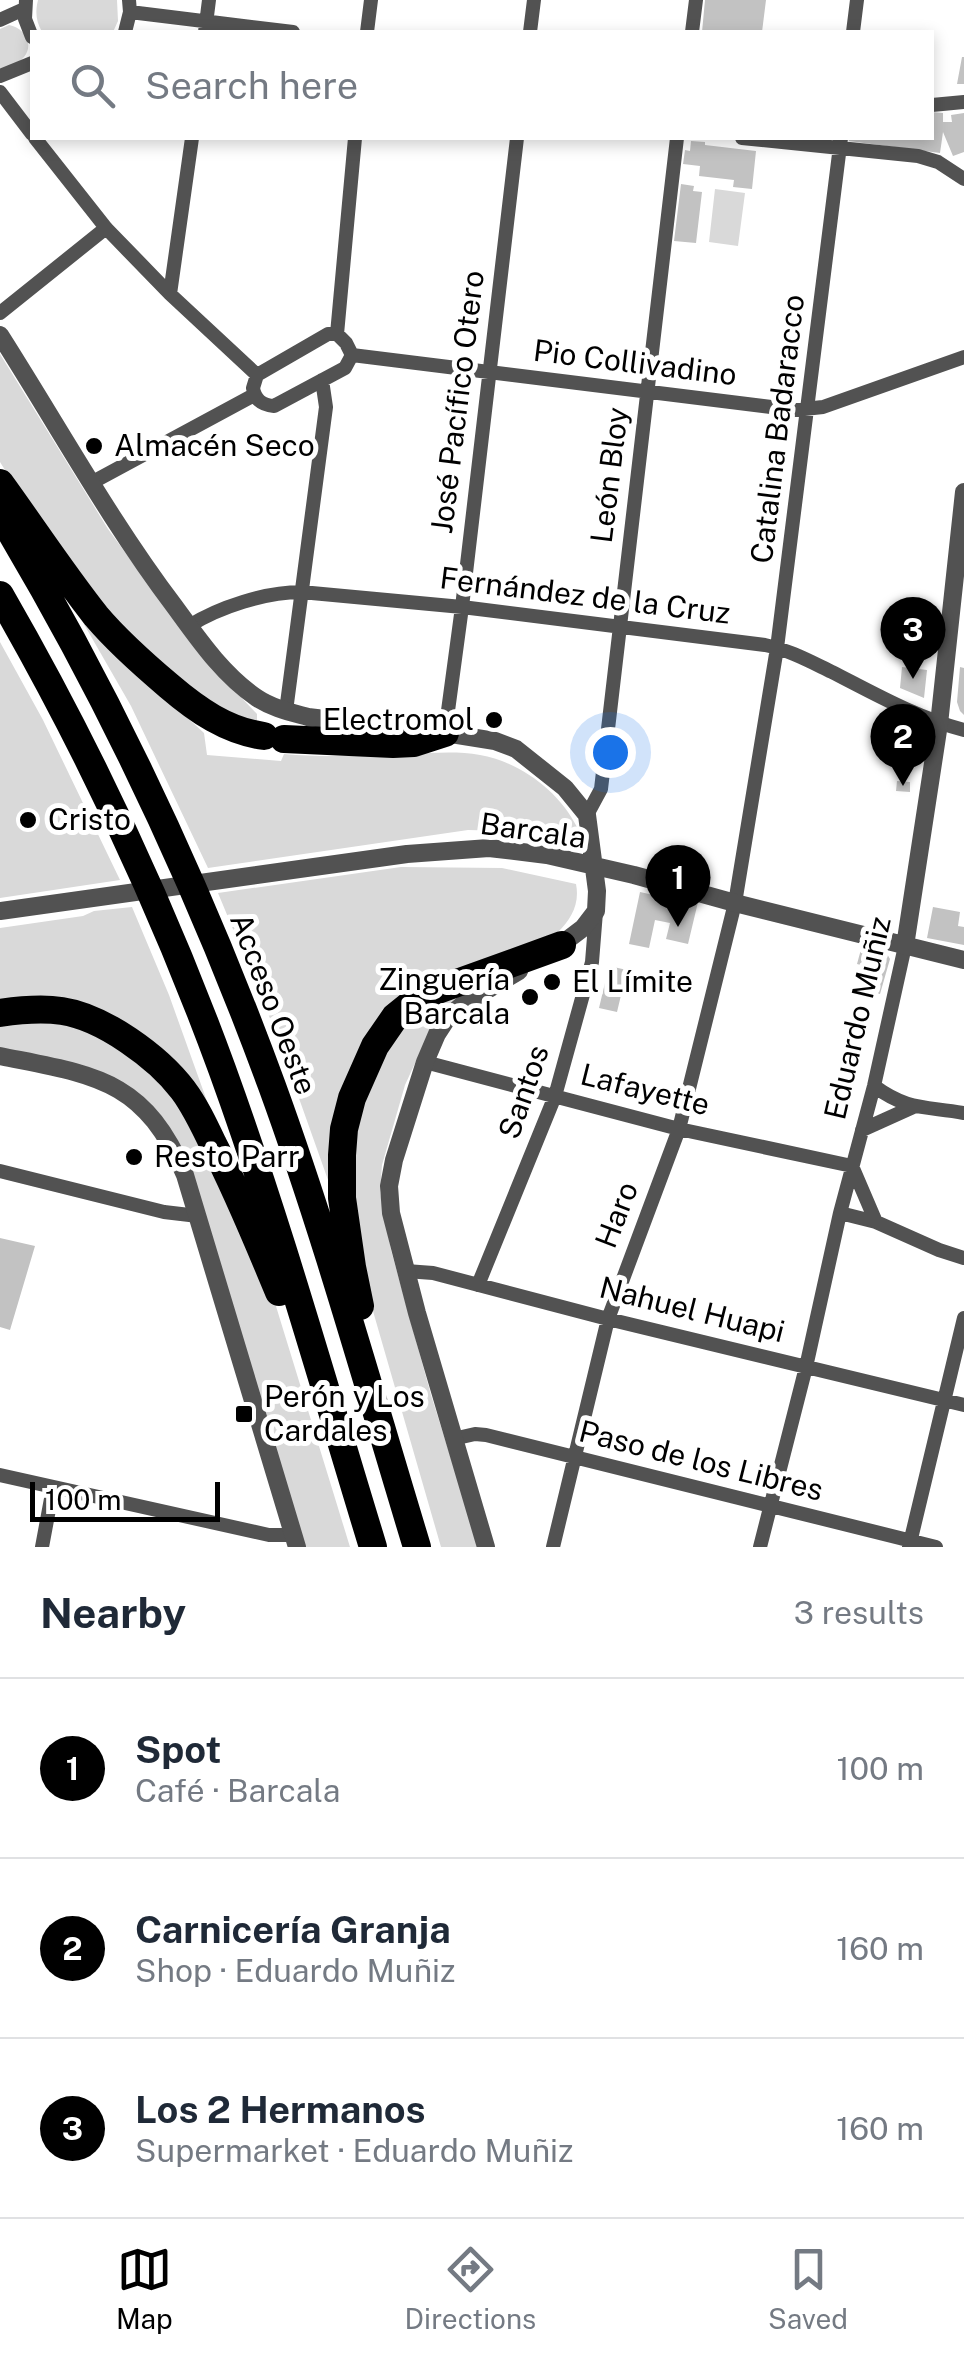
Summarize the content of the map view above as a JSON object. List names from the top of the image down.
{
  "streets": {
    "highway": ["Acceso Oeste"],
    "street": [
      "Pio Collivadino",
      "José Pacífico Otero",
      "Catalina Badaracco",
      "León Bloy",
      "Fernández de la Cruz",
      "Barcala",
      "Eduardo Muñiz",
      "Lafayette",
      "Santos",
      "Haro",
      "Nahuel Huapi",
      "Paso de los Libres"
    ]
  },
  "crossings": [
    ["Pio Collivadino", "José Pacífico Otero"],
    ["Pio Collivadino", "Catalina Badaracco"],
    ["Pio Collivadino", "León Bloy"],
    ["José Pacífico Otero", "Fernández de la Cruz"],
    ["Catalina Badaracco", "Fernández de la Cruz"],
    ["Catalina Badaracco", "Barcala"],
    ["Catalina Badaracco", "Haro"],
    ["León Bloy", "Fernández de la Cruz"],
    ["Fernández de la Cruz", "Eduardo Muñiz"],
    ["Barcala", "Eduardo Muñiz"],
    ["Barcala", "Haro"],
    ["Eduardo Muñiz", "Lafayette"],
    ["Eduardo Muñiz", "Nahuel Huapi"],
    ["Eduardo Muñiz", "Paso de los Libres"],
    ["Lafayette", "Santos"],
    ["Lafayette", "Haro"],
    ["Santos", "Nahuel Huapi"],
    ["Haro", "Nahuel Huapi"],
    ["Haro", "Paso de los Libres"]
  ],
  "places": {
    "other": [
      "Almacén Seco",
      "Electromol",
      "Cristo",
      "El Límite",
      "Zinguería Barcala",
      "Resto Parr"
    ],
    "transit": ["Perón y Los Cardales"]
  },
  "scale_bar": "100 m",
  "page": {
    "search": "Search here",
    "pins": ["3", "2", "1"],
    "scale": "100 m",
    "heading": ["Nearby", "3 results"],
    "list": [
      {
        "mark": "1",
        "name": "Spot",
        "note": "Café · Barcala",
        "value": "100 m"
      },
      {
        "mark": "2",
        "name": "Carnicería Granja",
        "note": "Shop · Eduardo Muñiz",
        "value": "160 m"
      },
      {
        "mark": "3",
        "name": "Los 2 Hermanos",
        "note": "Supermarket · Eduardo Muñiz",
        "value": "160 m"
      }
    ],
    "nav": ["Map", "Directions", "Saved"]
  }
}
